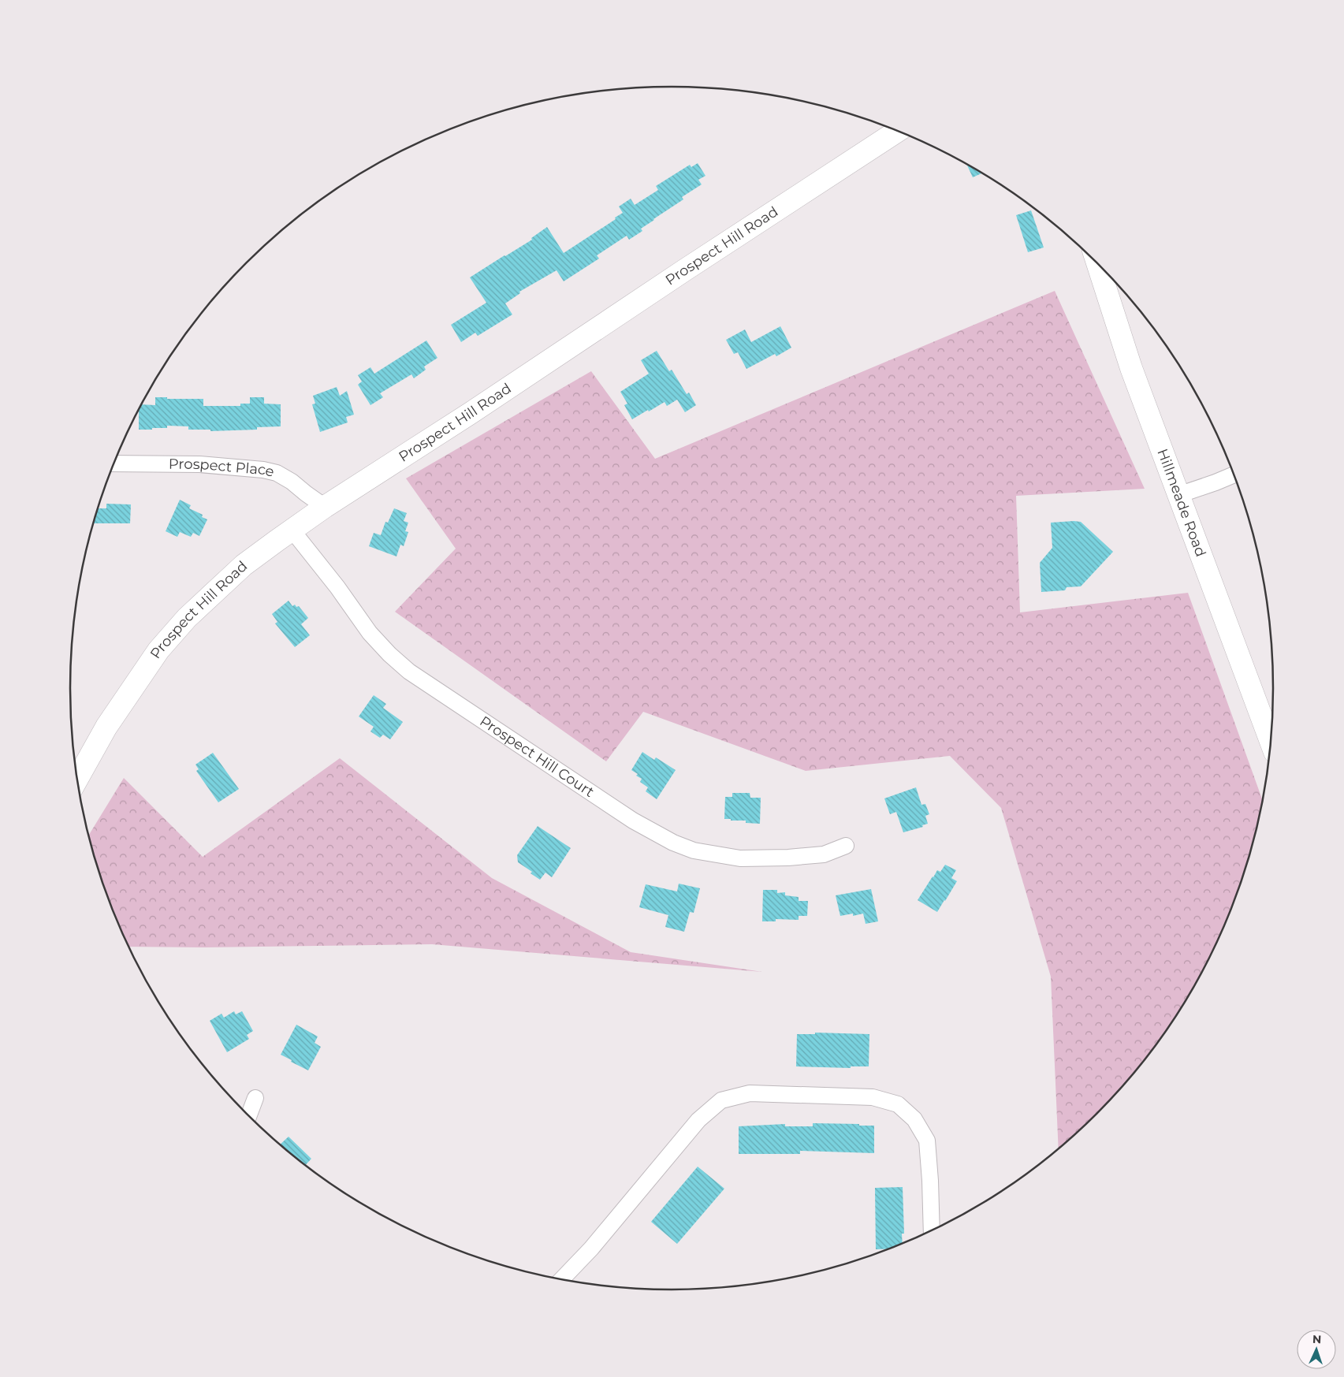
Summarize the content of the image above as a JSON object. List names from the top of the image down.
{
  "streets": {
    "street": [
      "Prospect Hill Road",
      "Prospect Place",
      "Hillmeade Road",
      "Prospect Hill Court"
    ]
  },
  "crossings": [
    ["Prospect Hill Road", "Prospect Place"],
    ["Prospect Hill Road", "Prospect Hill Court"]
  ],
  "north": "top"
}
